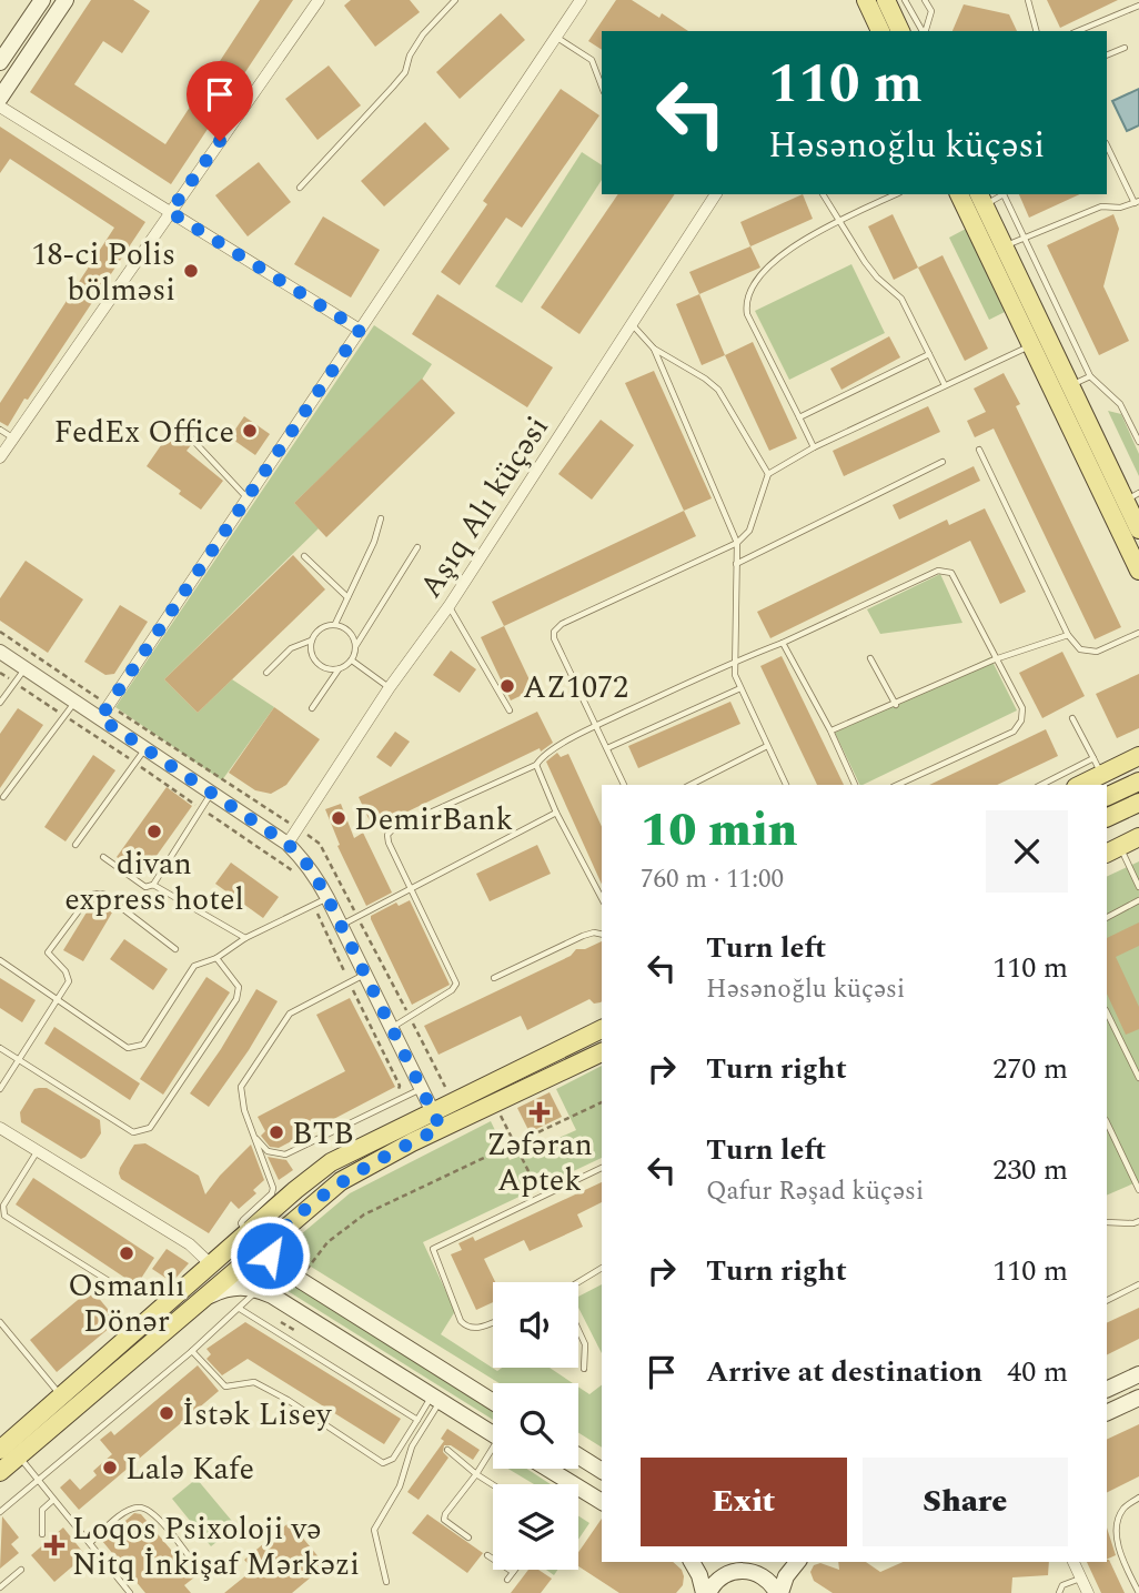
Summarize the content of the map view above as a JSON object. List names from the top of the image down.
{
  "streets": {
    "street": ["Aşıq Alı küçəsi"]
  },
  "places": {
    "other": [
      "18-ci Polis bölməsi",
      "FedEx Office",
      "AZ1072",
      "DemirBank",
      "divan express hotel",
      "BTB",
      "Osmanlı Dönər",
      "İstək Lisey",
      "Lalə Kafe"
    ],
    "health": ["Zəfəran Aptek", "Loqos Psixoloji və Nitq İnkişaf Mərkəzi"]
  },
  "page": {
    "turn": ["110 m", "Həsənoğlu küçəsi"],
    "heading": ["10 min", "760 m · 11:00"],
    "list": [
      {
        "name": "Turn left",
        "note": "Həsənoğlu küçəsi",
        "value": "110 m"
      },
      {
        "name": "Turn right",
        "value": "270 m"
      },
      {
        "name": "Turn left",
        "note": "Qafur Rəşad küçəsi",
        "value": "230 m"
      },
      {
        "name": "Turn right",
        "value": "110 m"
      },
      {
        "name": "Arrive at destination",
        "value": "40 m"
      }
    ],
    "buttons": ["Exit", "Share"]
  }
}
